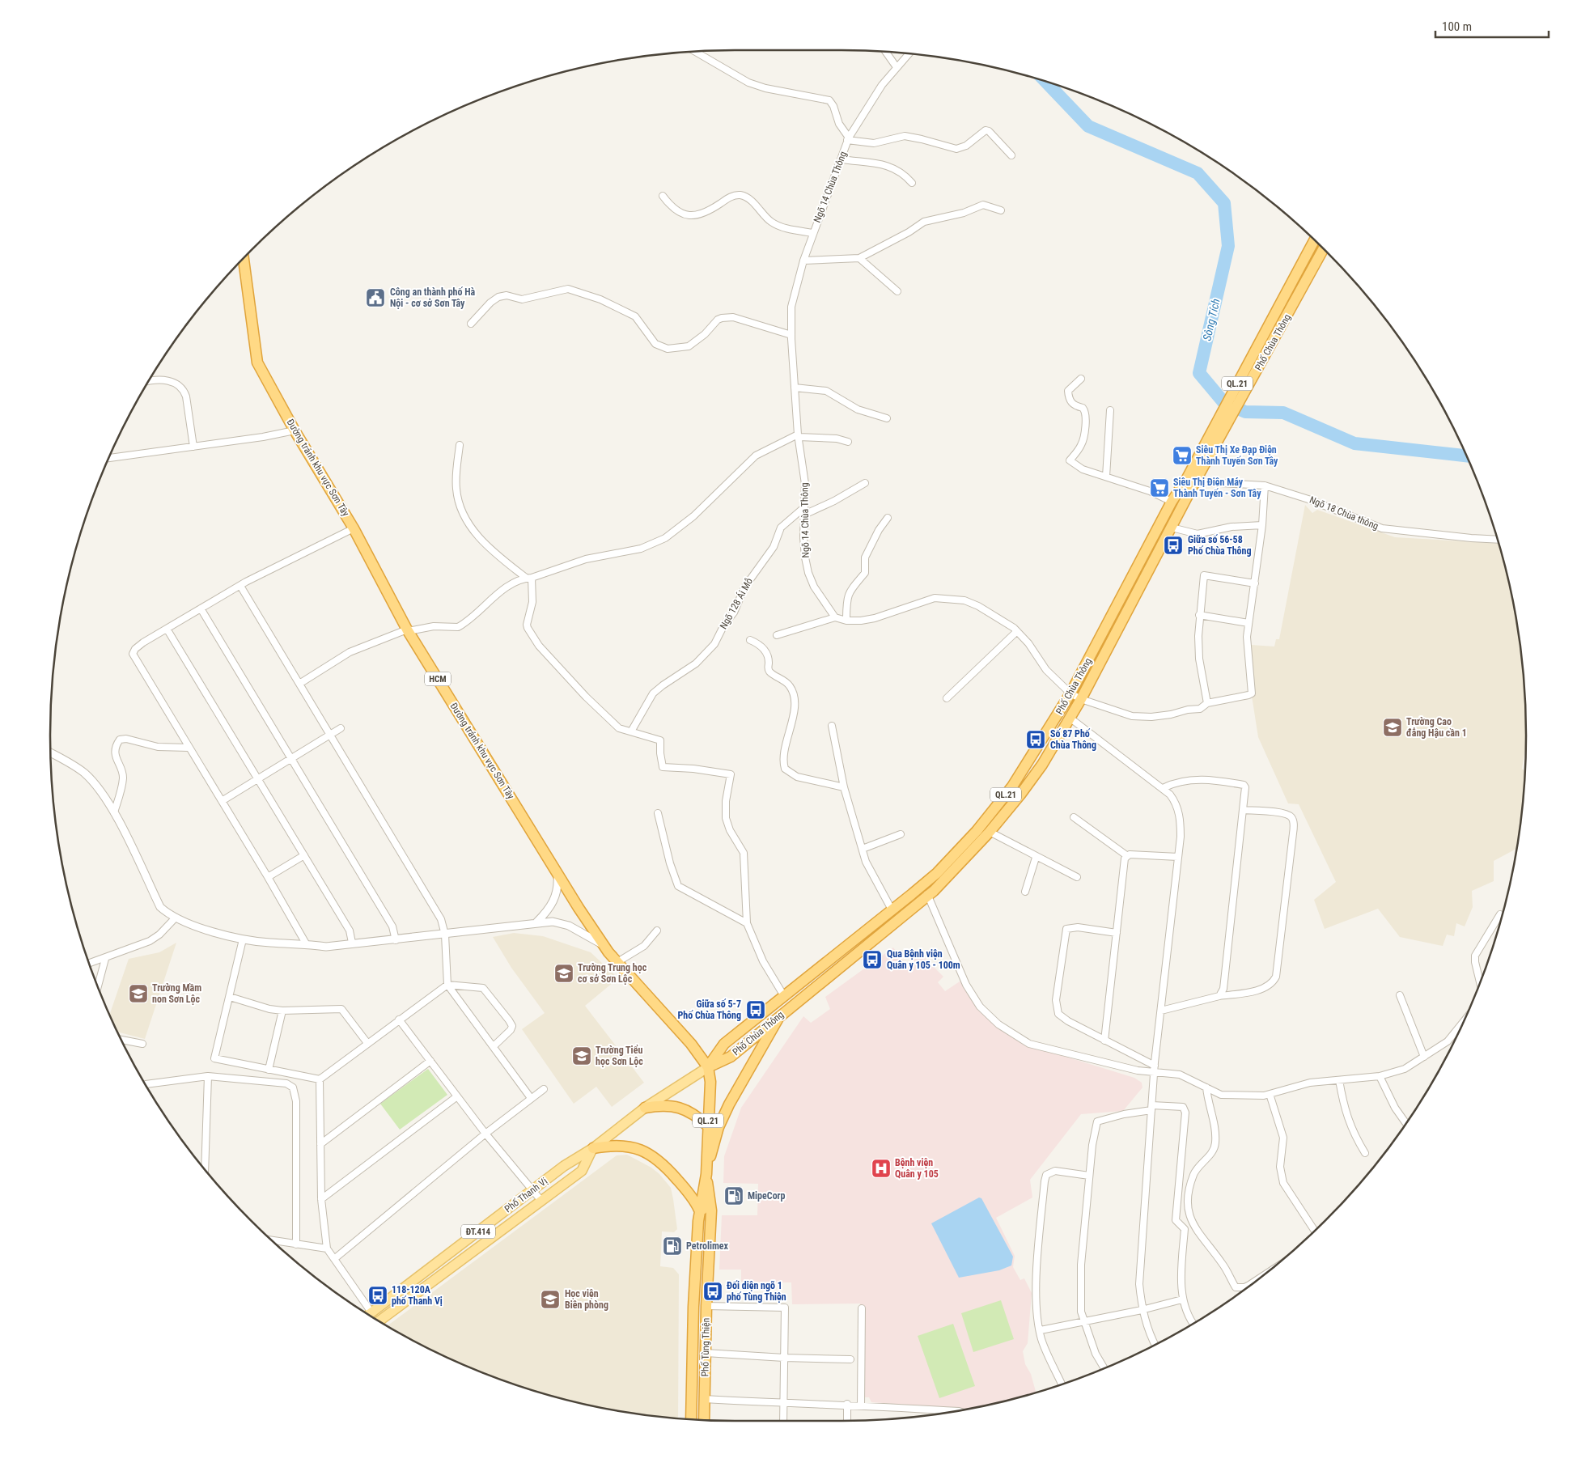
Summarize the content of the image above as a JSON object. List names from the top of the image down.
{
  "streets": {
    "highway": [
      "Phố Chùa Thông",
      "QL.21",
      "Đường tránh khu vực Sơn Tây",
      "HCM",
      "Phố Tùng Thiện"
    ],
    "main road": ["Phố Thanh Vị", "ĐT.414"],
    "street": ["Ngõ 14 Chùa Thông", "Ngõ 18 Chùa thông", "Ngõ 128 Ái Mỗ"]
  },
  "crossings": [
    ["Ngõ 14 Chùa Thông", "Ngõ 128 Ái Mỗ"],
    ["Phố Chùa Thông", "Đường tránh khu vực Sơn Tây"],
    ["Phố Chùa Thông", "Ngõ 18 Chùa thông"],
    ["Phố Chùa Thông", "Phố Thanh Vị"],
    ["Phố Chùa Thông", "Phố Tùng Thiện"],
    ["Đường tránh khu vực Sơn Tây", "Phố Thanh Vị"],
    ["Đường tránh khu vực Sơn Tây", "Phố Tùng Thiện"],
    ["Phố Thanh Vị", "Phố Tùng Thiện"]
  ],
  "water": ["Sông Tích"],
  "places": {
    "public building": ["Công an thành phố Hà Nội - cơ sở Sơn Tây"],
    "supermarket": ["Siêu Thị Xe Đạp Điện Thành Tuyến Sơn Tây", "Siêu Thị Điện Máy Thành Tuyến - Sơn Tây"],
    "bus stop": [
      "Giữa số 56-58 Phố Chùa Thông",
      "Số 87 Phố Chùa Thông",
      "Qua Bệnh viện Quân y 105 - 100m",
      "Giữa số 5-7 Phố Chùa Thông",
      "Đối diện ngõ 1 phố Tùng Thiện",
      "118-120A phố Thanh Vị"
    ],
    "school or university": [
      "Trường Cao đẳng Hậu cần 1",
      "Trường Trung học cơ sở Sơn Lộc",
      "Trường Mầm non Sơn Lộc",
      "Trường Tiểu học Sơn Lộc",
      "Học viện Biên phòng"
    ],
    "hospital": ["Bệnh viện Quân y 105"],
    "fuel station": ["MipeCorp", "Petrolimex"]
  },
  "scale_bar": "100 m"
}
